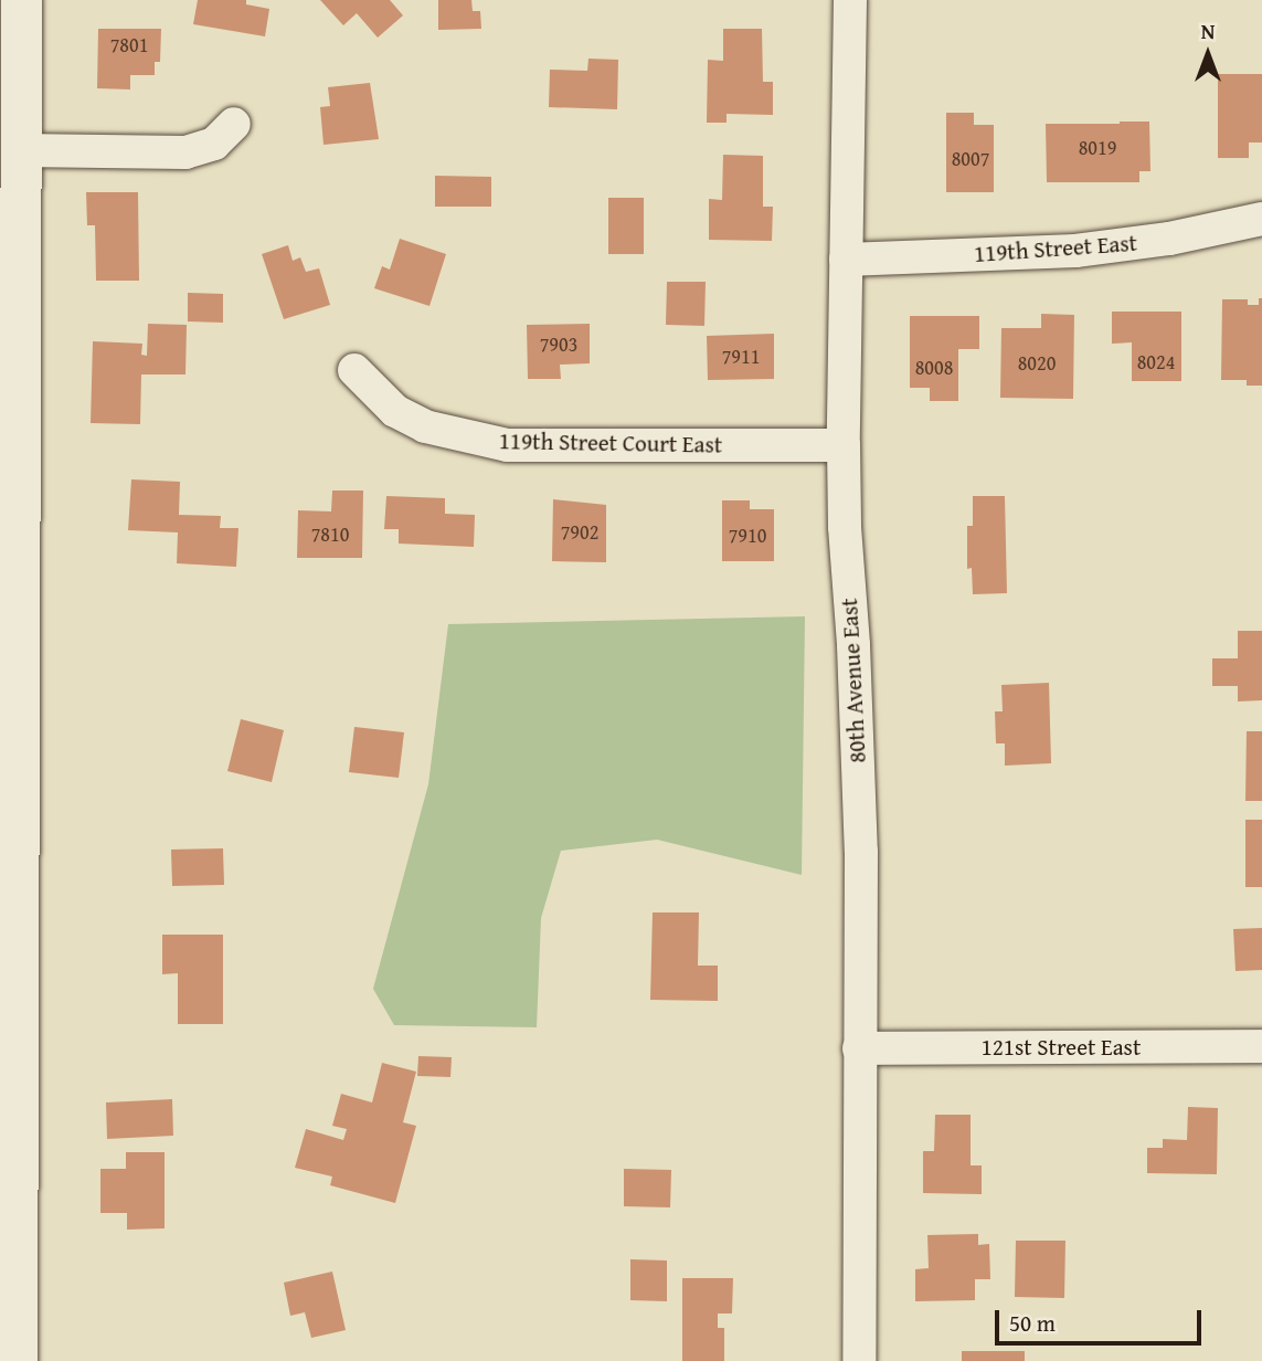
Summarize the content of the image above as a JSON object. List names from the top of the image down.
{
  "streets": {
    "street": [
      "119th Street East",
      "119th Street Court East",
      "80th Avenue East",
      "121st Street East"
    ]
  },
  "crossings": [
    ["119th Street East", "80th Avenue East"],
    ["119th Street Court East", "80th Avenue East"],
    ["80th Avenue East", "121st Street East"]
  ],
  "house_numbers": [
    "7801",
    "8019",
    "8007",
    "7903",
    "7911",
    "8024",
    "8020",
    "8008",
    "7902",
    "7810",
    "7910"
  ],
  "scale_bar": "50 m",
  "north": "top"
}
